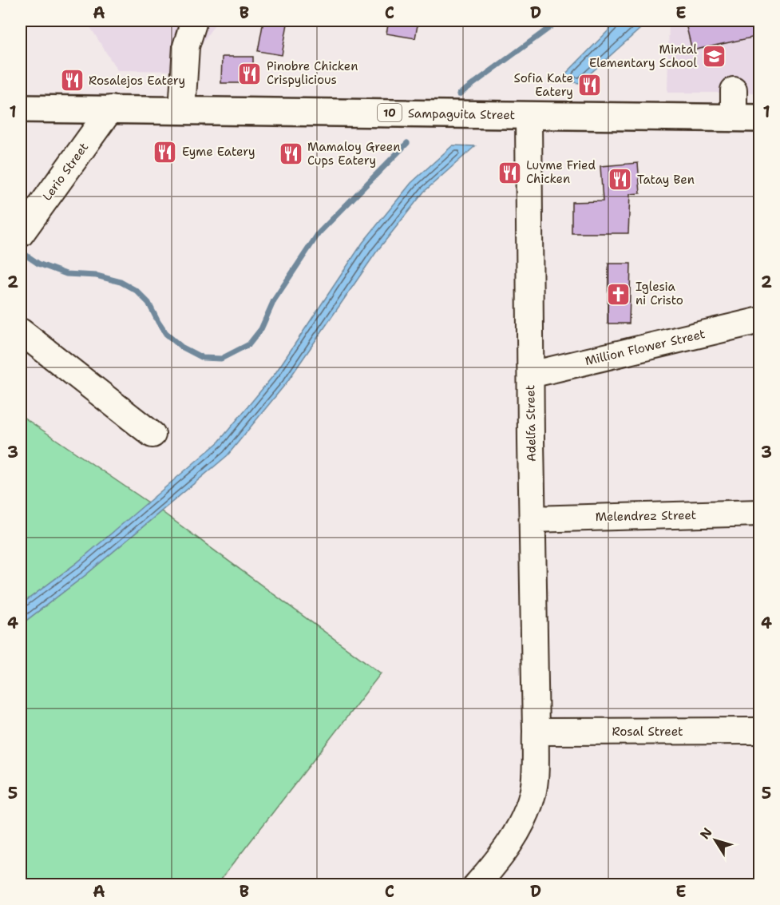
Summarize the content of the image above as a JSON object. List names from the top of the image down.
{
  "streets": {
    "highway": ["10", "Sampaguita Street"],
    "street": [
      "Lerio Street",
      "Million Flower Street",
      "Adelfa Street",
      "Melendrez Street",
      "Rosal Street"
    ]
  },
  "crossings": [
    ["Sampaguita Street", "Lerio Street"],
    ["Sampaguita Street", "Adelfa Street"],
    ["Million Flower Street", "Adelfa Street"],
    ["Adelfa Street", "Melendrez Street"],
    ["Adelfa Street", "Rosal Street"]
  ],
  "places": {
    "school or university": ["Mintal Elementary School"],
    "restaurant": [
      "Pinobre Chicken Crispylicious",
      "Rosalejos Eatery",
      "Sofia Kate Eatery",
      "Eyme Eatery",
      "Mamaloy Green Cups Eatery",
      "Luvme Fried Chicken",
      "Tatay Ben"
    ],
    "church": ["Iglesia ni Cristo"]
  },
  "north": "top left",
  "grid": {
    "columns": [
      "A",
      "B",
      "C",
      "D",
      "E"
    ],
    "rows": [
      "1",
      "2",
      "3",
      "4",
      "5"
    ]
  }
}
